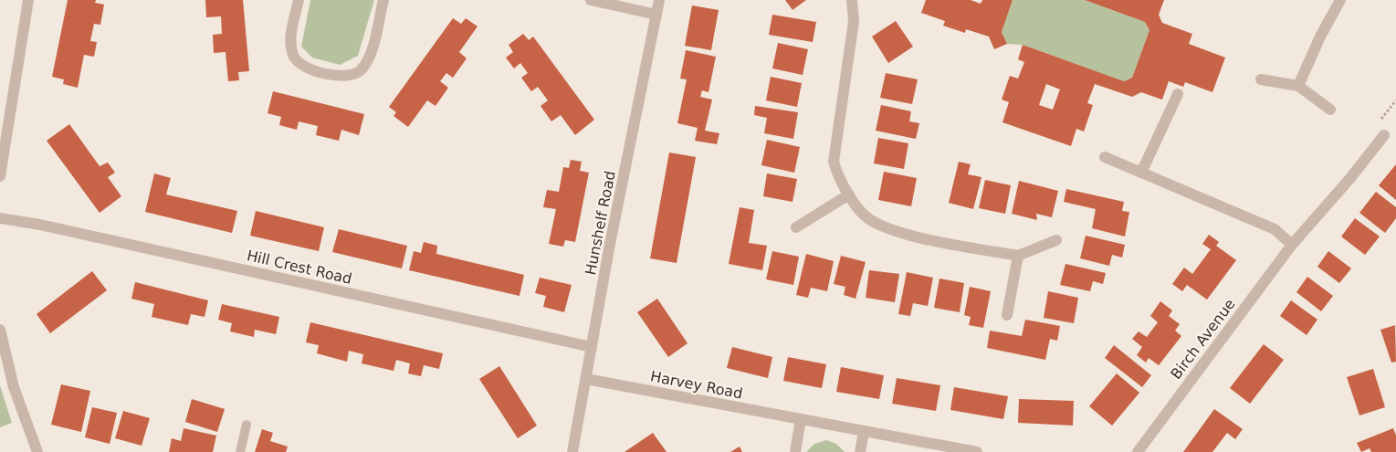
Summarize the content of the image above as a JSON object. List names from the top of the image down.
{
  "streets": {
    "street": [
      "Hunshelf Road",
      "Hill Crest Road",
      "Birch Avenue",
      "Harvey Road"
    ]
  },
  "crossings": [
    ["Hunshelf Road", "Hill Crest Road"],
    ["Hunshelf Road", "Harvey Road"]
  ]
}
